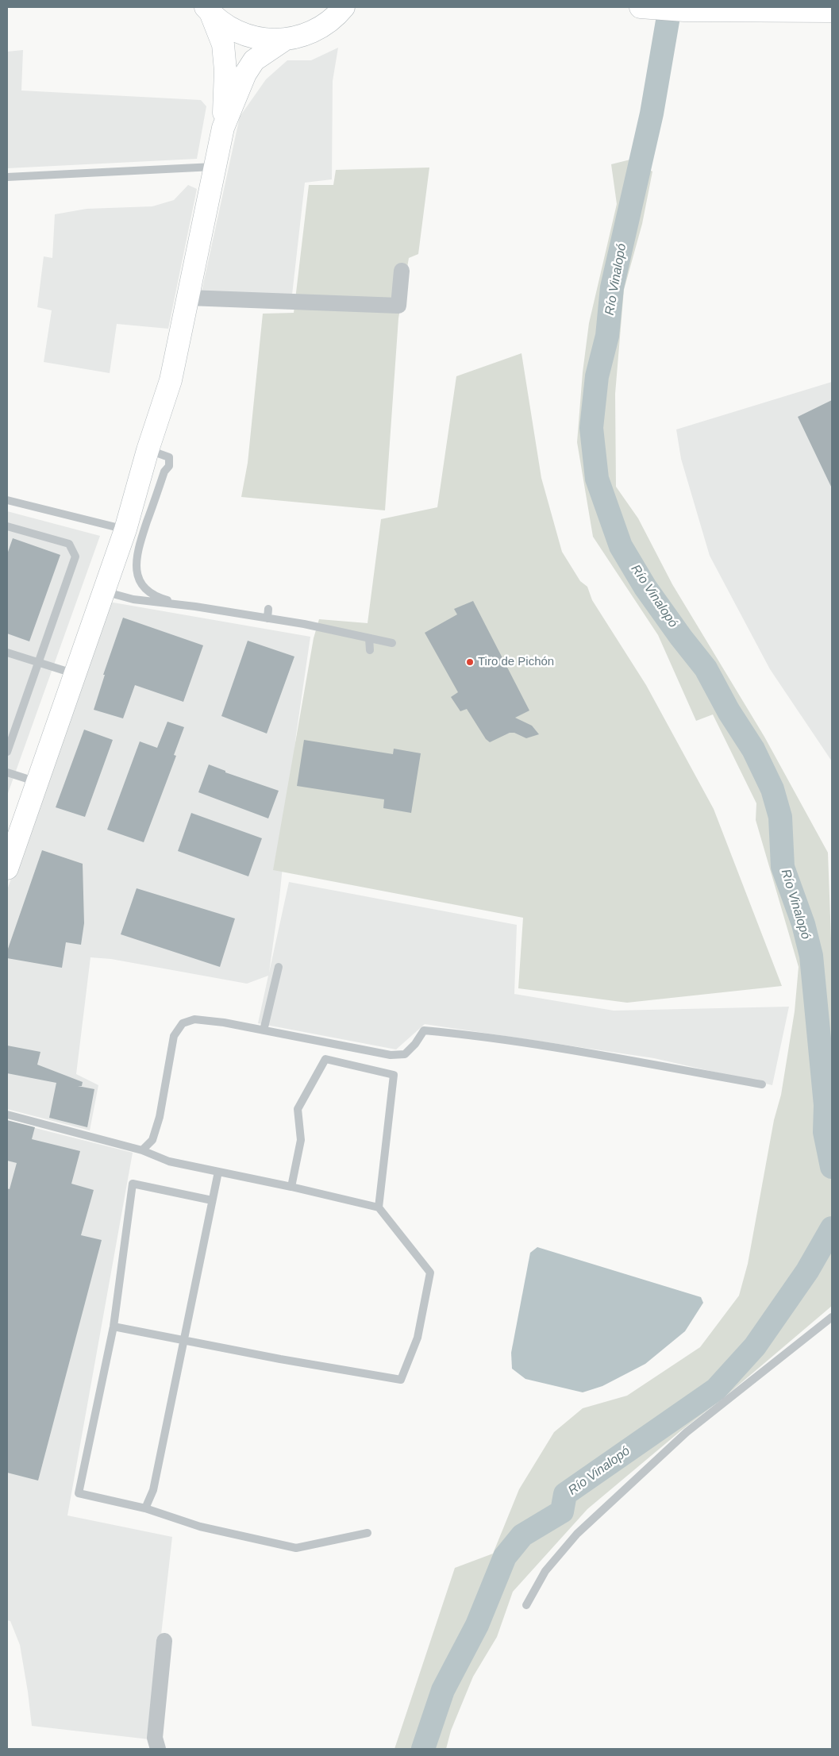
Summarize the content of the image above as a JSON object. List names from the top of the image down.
{
  "water": ["Río Vinalopó"],
  "places": ["Tiro de Pichón"]
}
